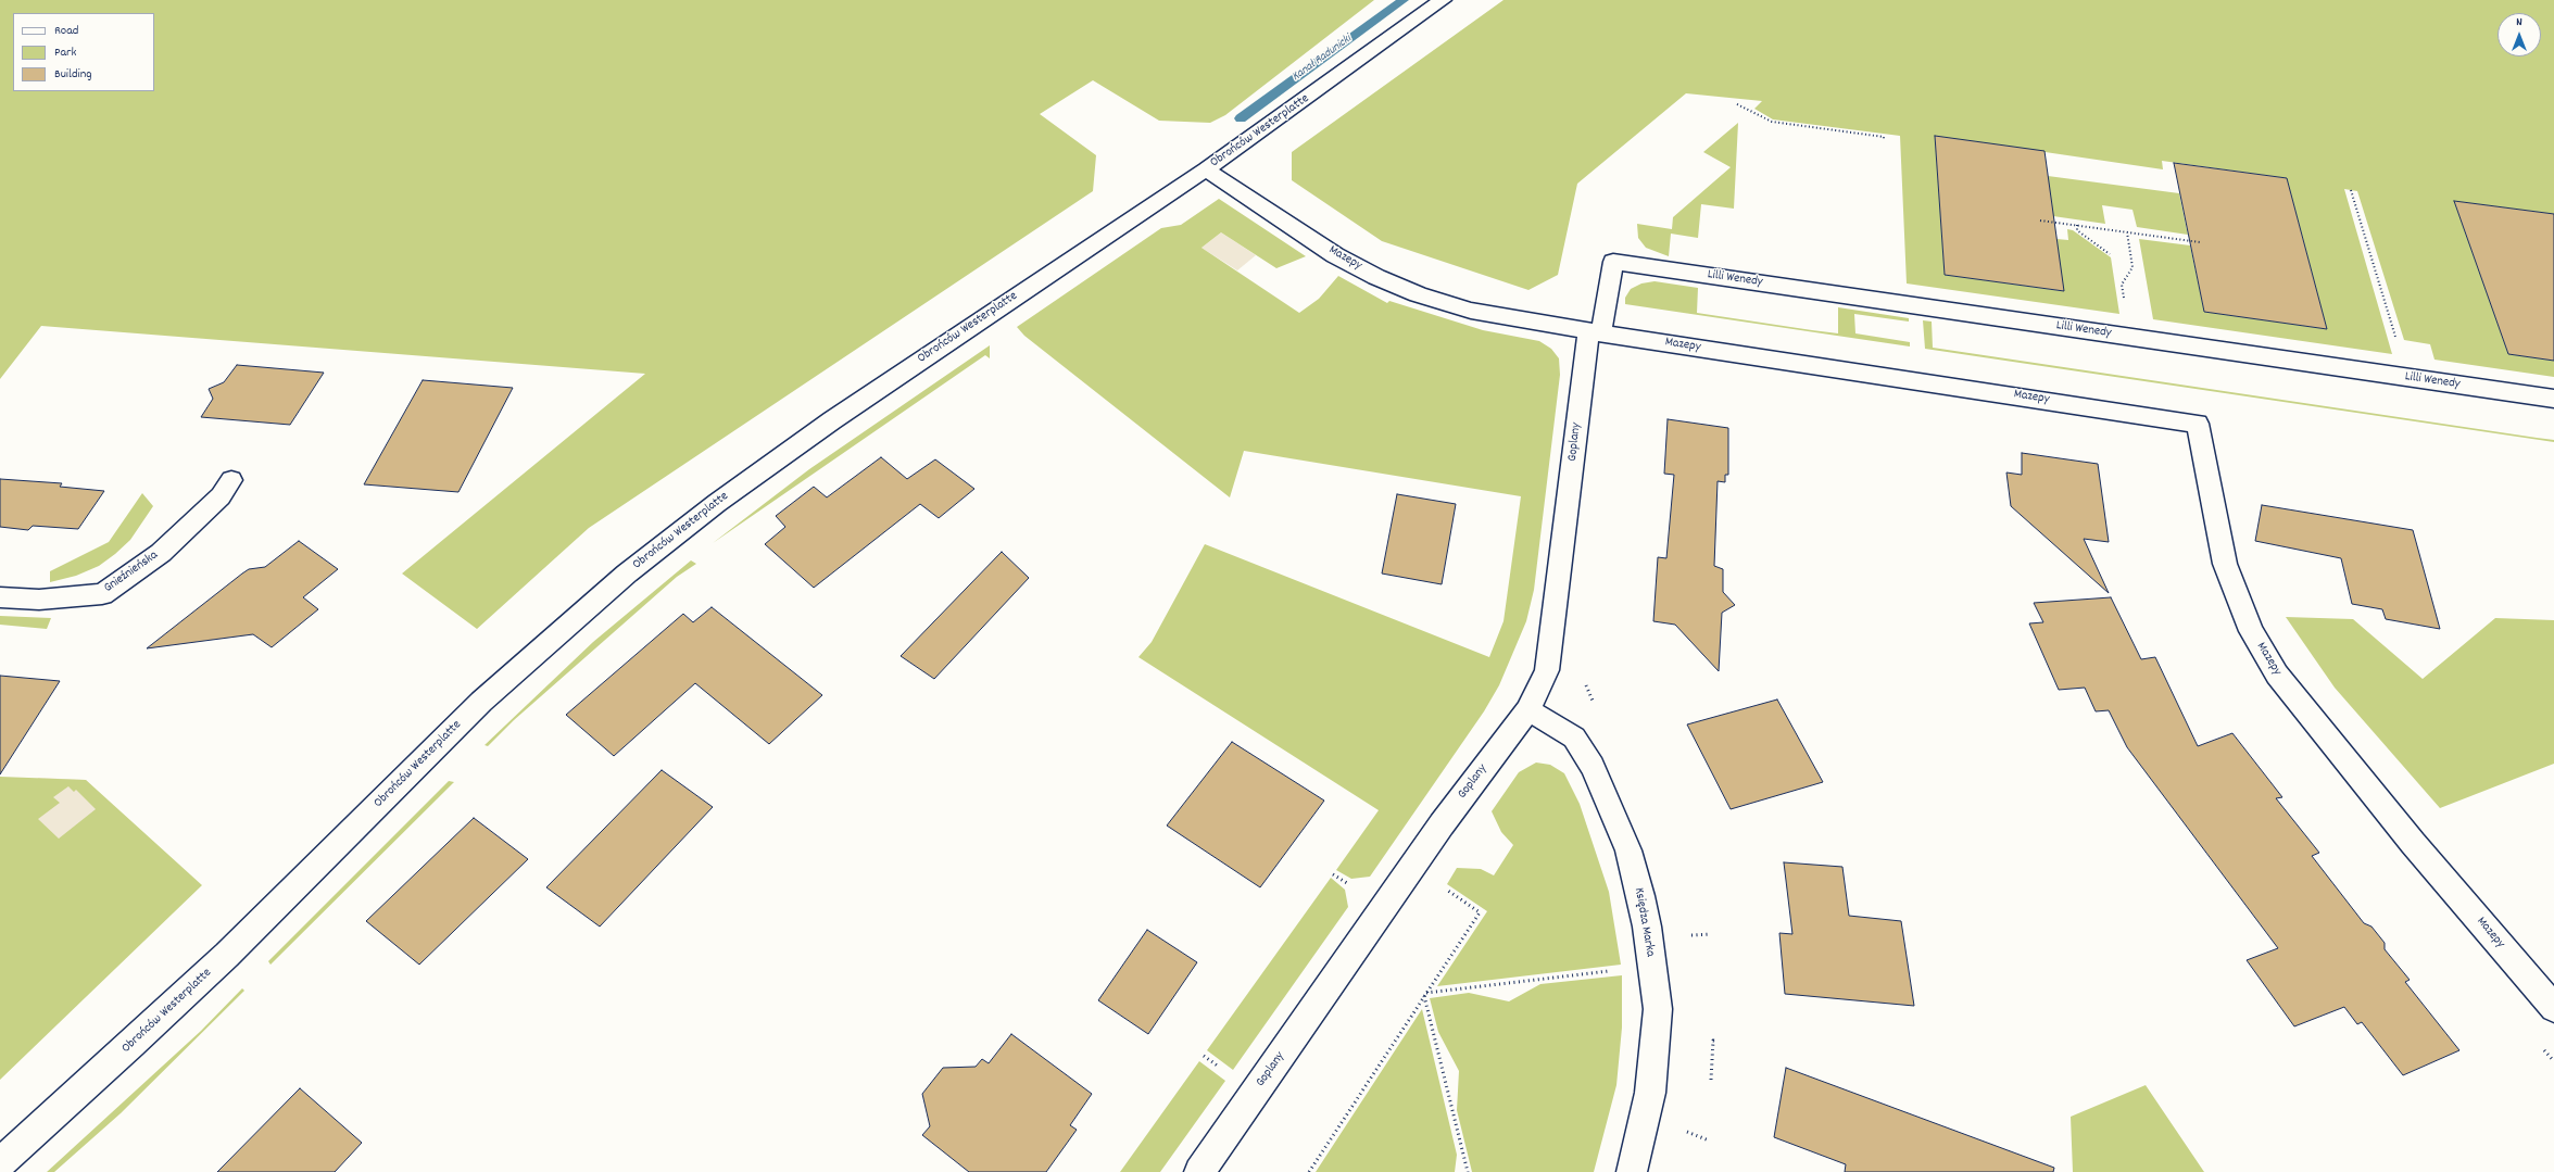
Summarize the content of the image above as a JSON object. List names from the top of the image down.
{
  "streets": {
    "street": [
      "Obrońców Westerplatte",
      "Mazepy",
      "Lilli Wenedy",
      "Goplany",
      "Gnieźnieńska",
      "Księdza Marka"
    ]
  },
  "crossings": [
    ["Obrońców Westerplatte", "Mazepy"],
    ["Mazepy", "Goplany"],
    ["Lilli Wenedy", "Goplany"],
    ["Goplany", "Księdza Marka"]
  ],
  "water": ["Kanał Radunicki"],
  "legend": ["Road", "Park", "Building"],
  "north": "top"
}
